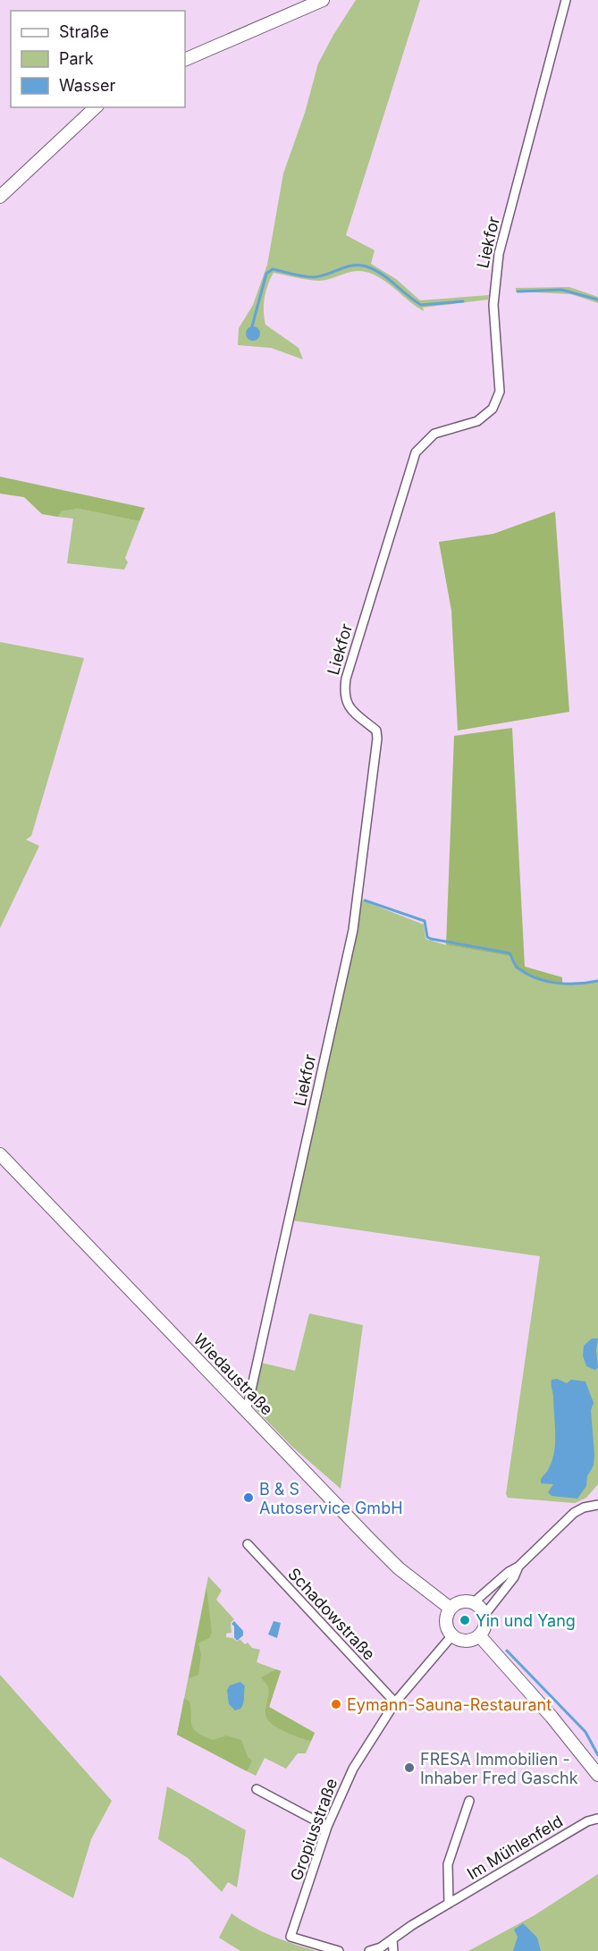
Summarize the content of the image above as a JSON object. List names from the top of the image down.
{
  "streets": {
    "main road": ["Wiedaustraße"],
    "street": [
      "Liekfor",
      "Schadowstraße",
      "Gropiusstraße",
      "Im Mühlenfeld"
    ]
  },
  "crossings": [
    ["Liekfor", "Wiedaustraße"],
    ["Wiedaustraße", "Gropiusstraße"],
    ["Schadowstraße", "Gropiusstraße"]
  ],
  "places": [
    "B & S Autoservice GmbH",
    "Yin und Yang",
    "Eymann-Sauna-Restaurant",
    "FRESA Immobilien - Inhaber Fred Gaschk"
  ],
  "legend": ["Straße", "Park", "Wasser"]
}
